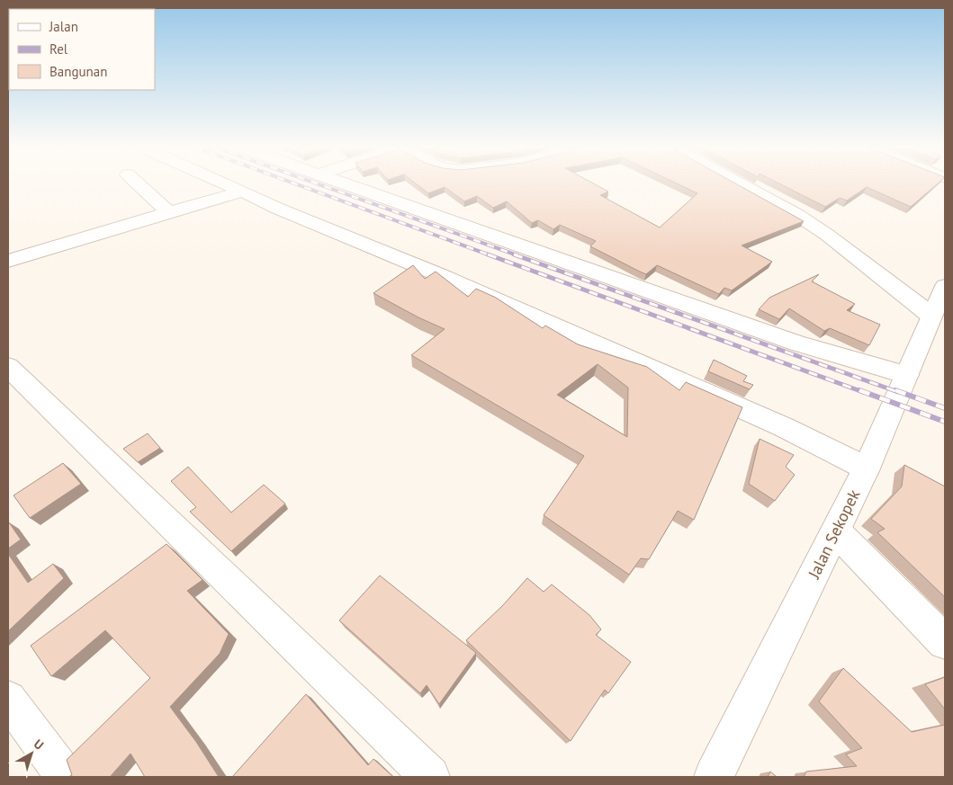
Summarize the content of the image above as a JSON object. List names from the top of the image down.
{
  "streets": {
    "street": ["Jalan Sekopek"]
  },
  "legend": ["Jalan", "Rel", "Bangunan"],
  "north": "top right"
}
